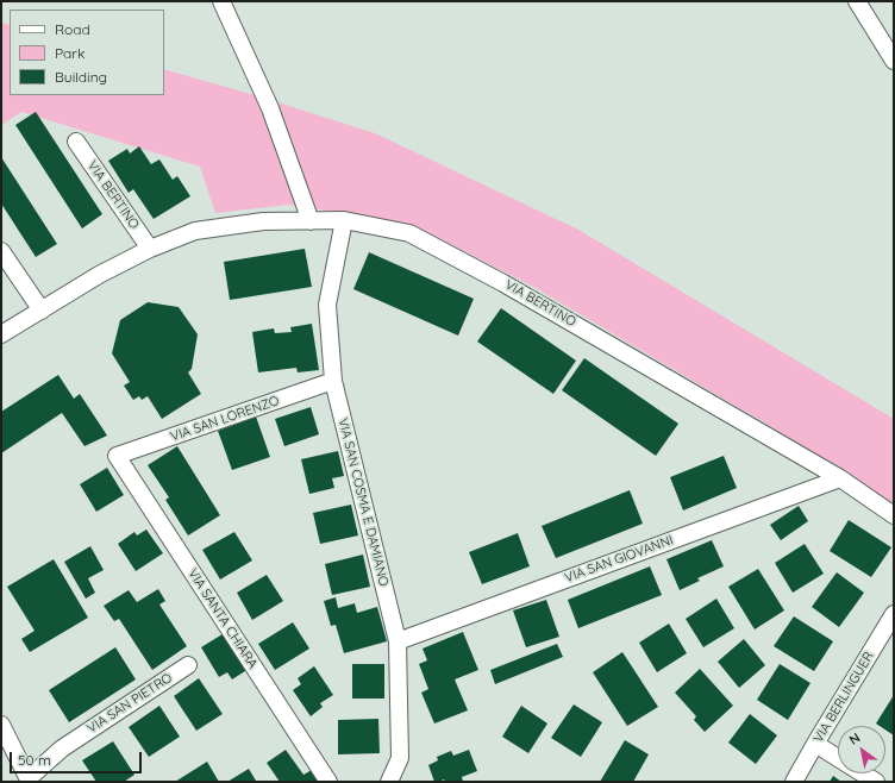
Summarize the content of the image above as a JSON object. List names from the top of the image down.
{
  "streets": {
    "street": [
      "VIA BERTINO",
      "VIA SAN LORENZO",
      "VIA SAN COSMA E DAMIANO",
      "VIA SAN GIOVANNI",
      "VIA SANTA CHIARA",
      "VIA BERLINGUER",
      "VIA SAN PIETRO"
    ]
  },
  "crossings": [
    ["VIA BERTINO", "VIA SAN COSMA E DAMIANO"],
    ["VIA BERTINO", "VIA SAN GIOVANNI"],
    ["VIA SAN LORENZO", "VIA SAN COSMA E DAMIANO"],
    ["VIA SAN LORENZO", "VIA SANTA CHIARA"],
    ["VIA SAN COSMA E DAMIANO", "VIA SAN GIOVANNI"]
  ],
  "legend": ["Road", "Park", "Building"],
  "scale_bar": "50 m",
  "north": "top left"
}
